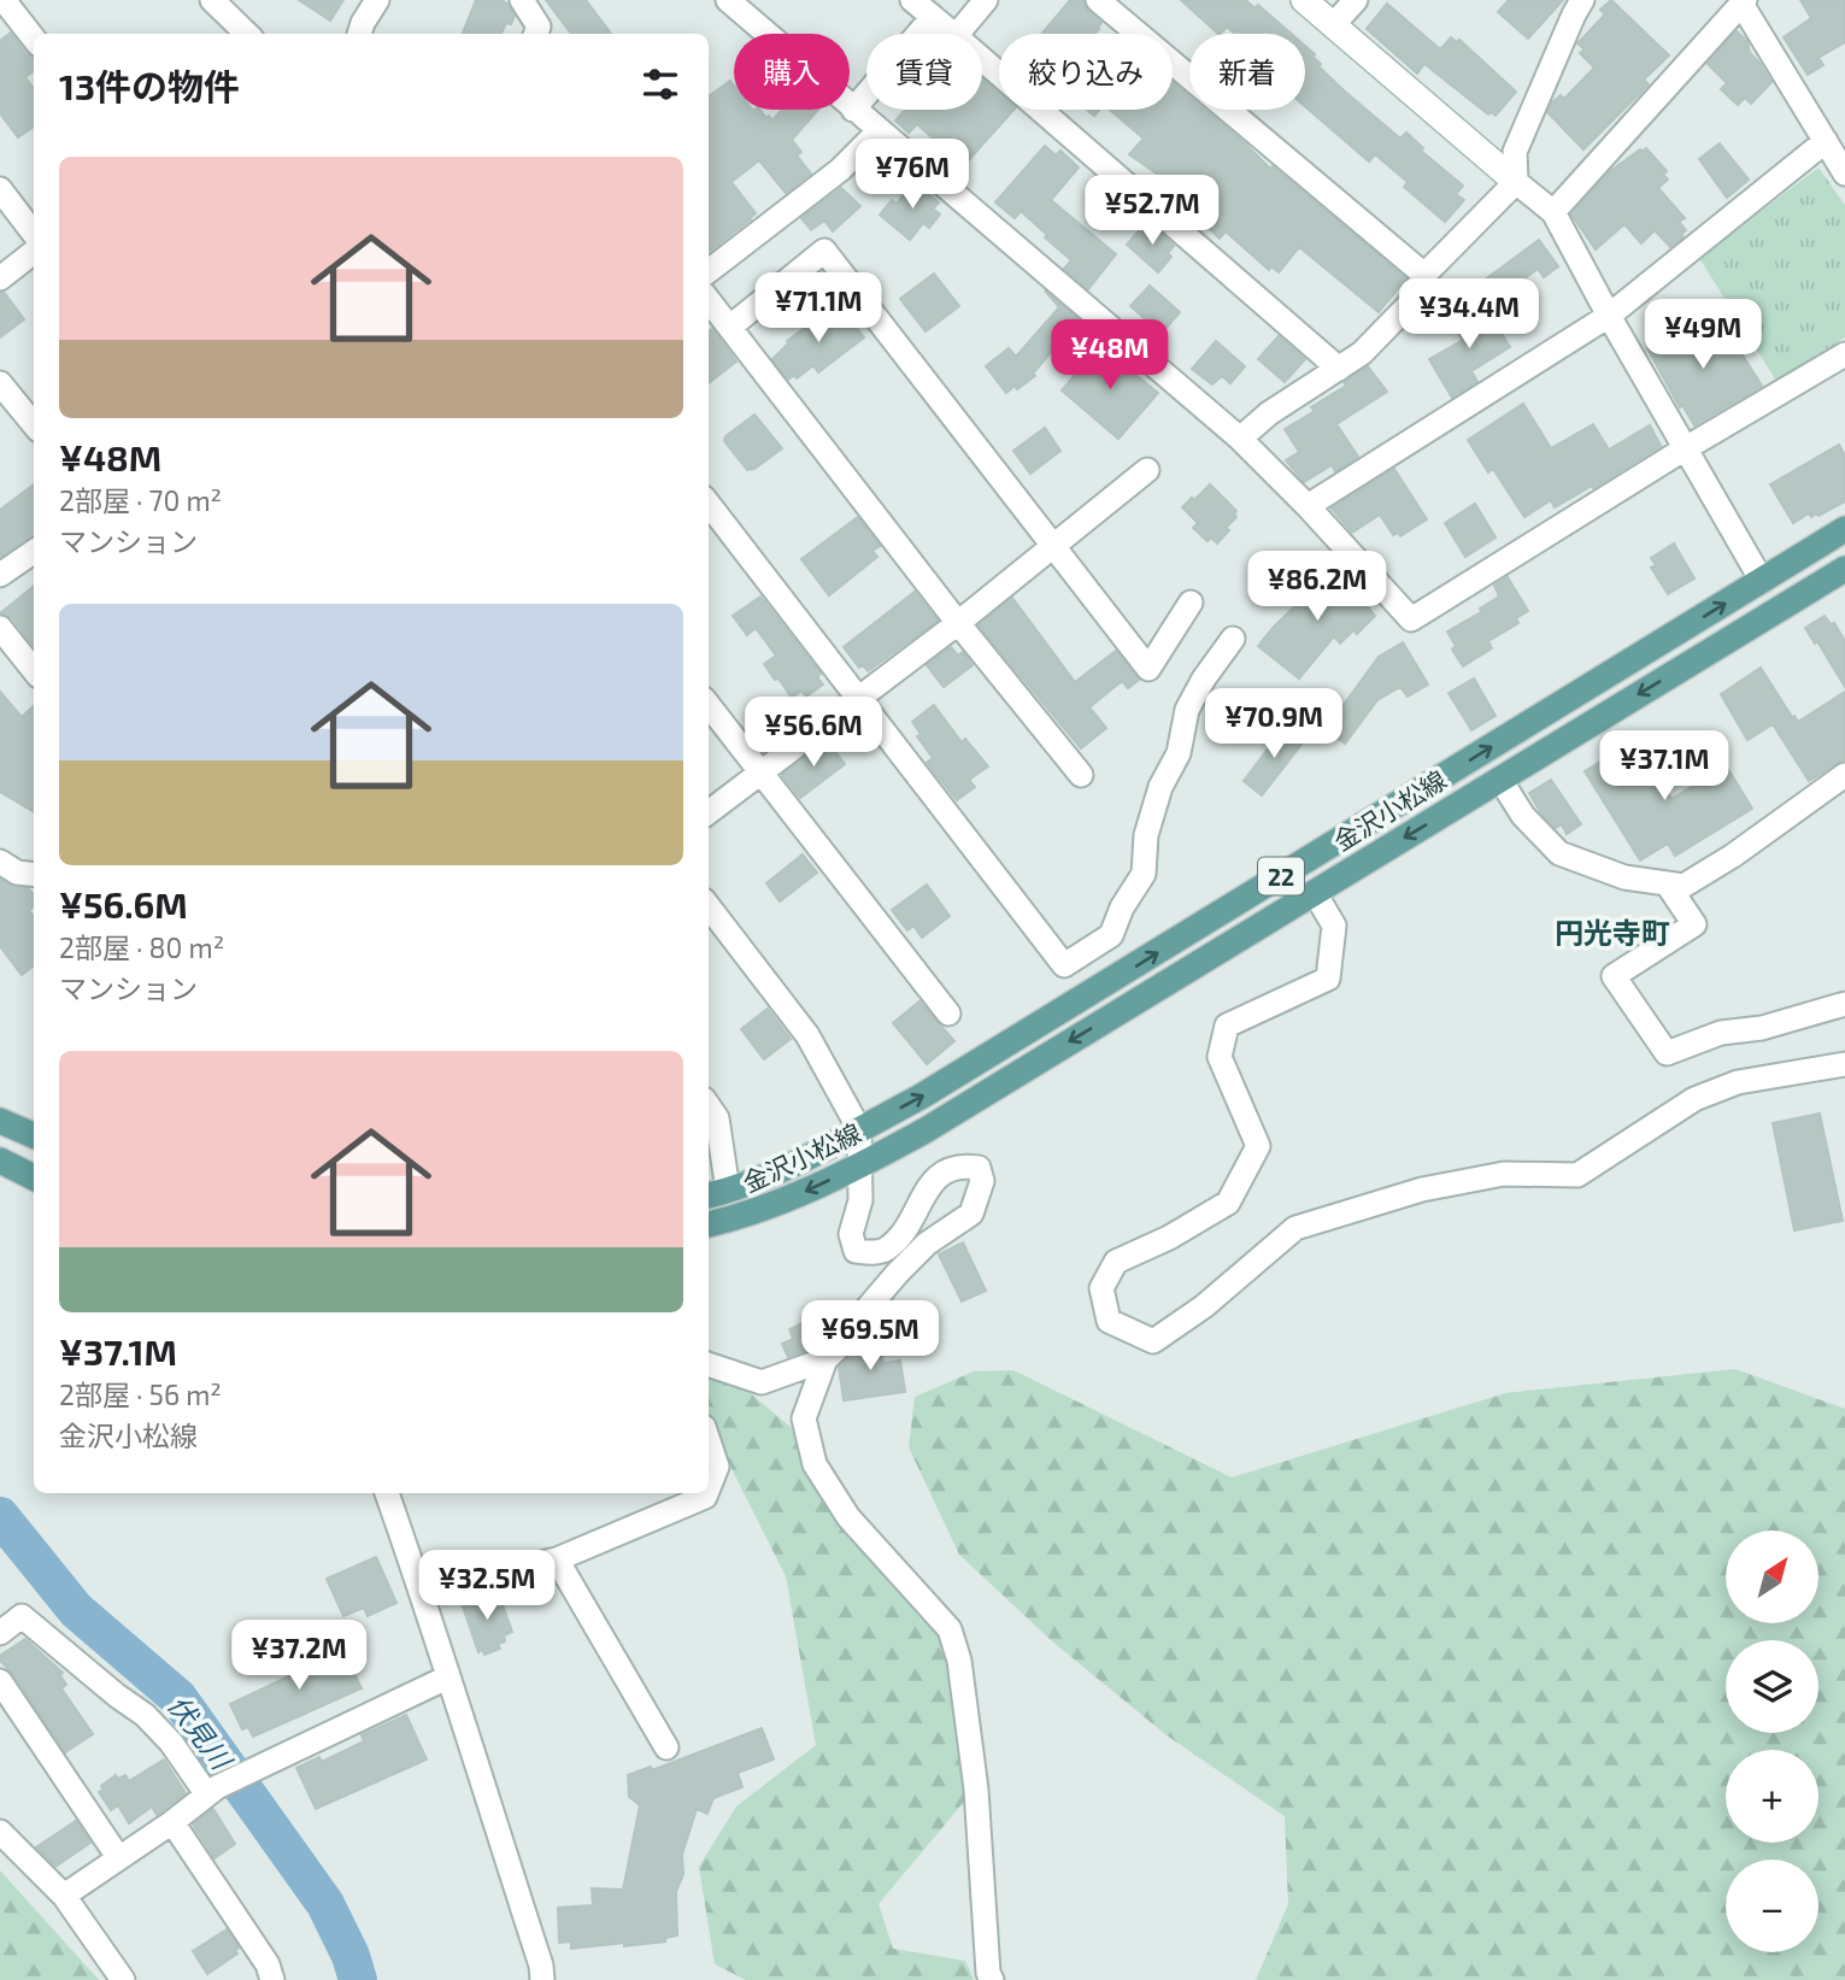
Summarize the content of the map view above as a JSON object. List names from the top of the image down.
{
  "streets": {
    "main road": ["金沢小松線", "22"]
  },
  "districts": ["円光寺町"],
  "water": ["伏見川"],
  "north": "top right",
  "page": {
    "chip": [
      "購入",
      "賃貸",
      "絞り込み",
      "新着"
    ],
    "heading": "13件の物件",
    "list": [
      {
        "name": "¥48M",
        "note": "2部屋 · 70 m² · マンション"
      },
      {
        "name": "¥56.6M",
        "note": "2部屋 · 80 m² · マンション"
      },
      {
        "name": "¥37.1M",
        "note": "2部屋 · 56 m² · 金沢小松線"
      }
    ],
    "price": [
      "¥76M",
      "¥52.7M",
      "¥71.1M",
      "¥34.4M",
      "¥49M",
      "¥48M",
      "¥86.2M",
      "¥70.9M",
      "¥56.6M",
      "¥37.1M",
      "¥69.5M",
      "¥32.5M",
      "¥37.2M"
    ],
    "map_buttons": ["+", "−"]
  }
}
